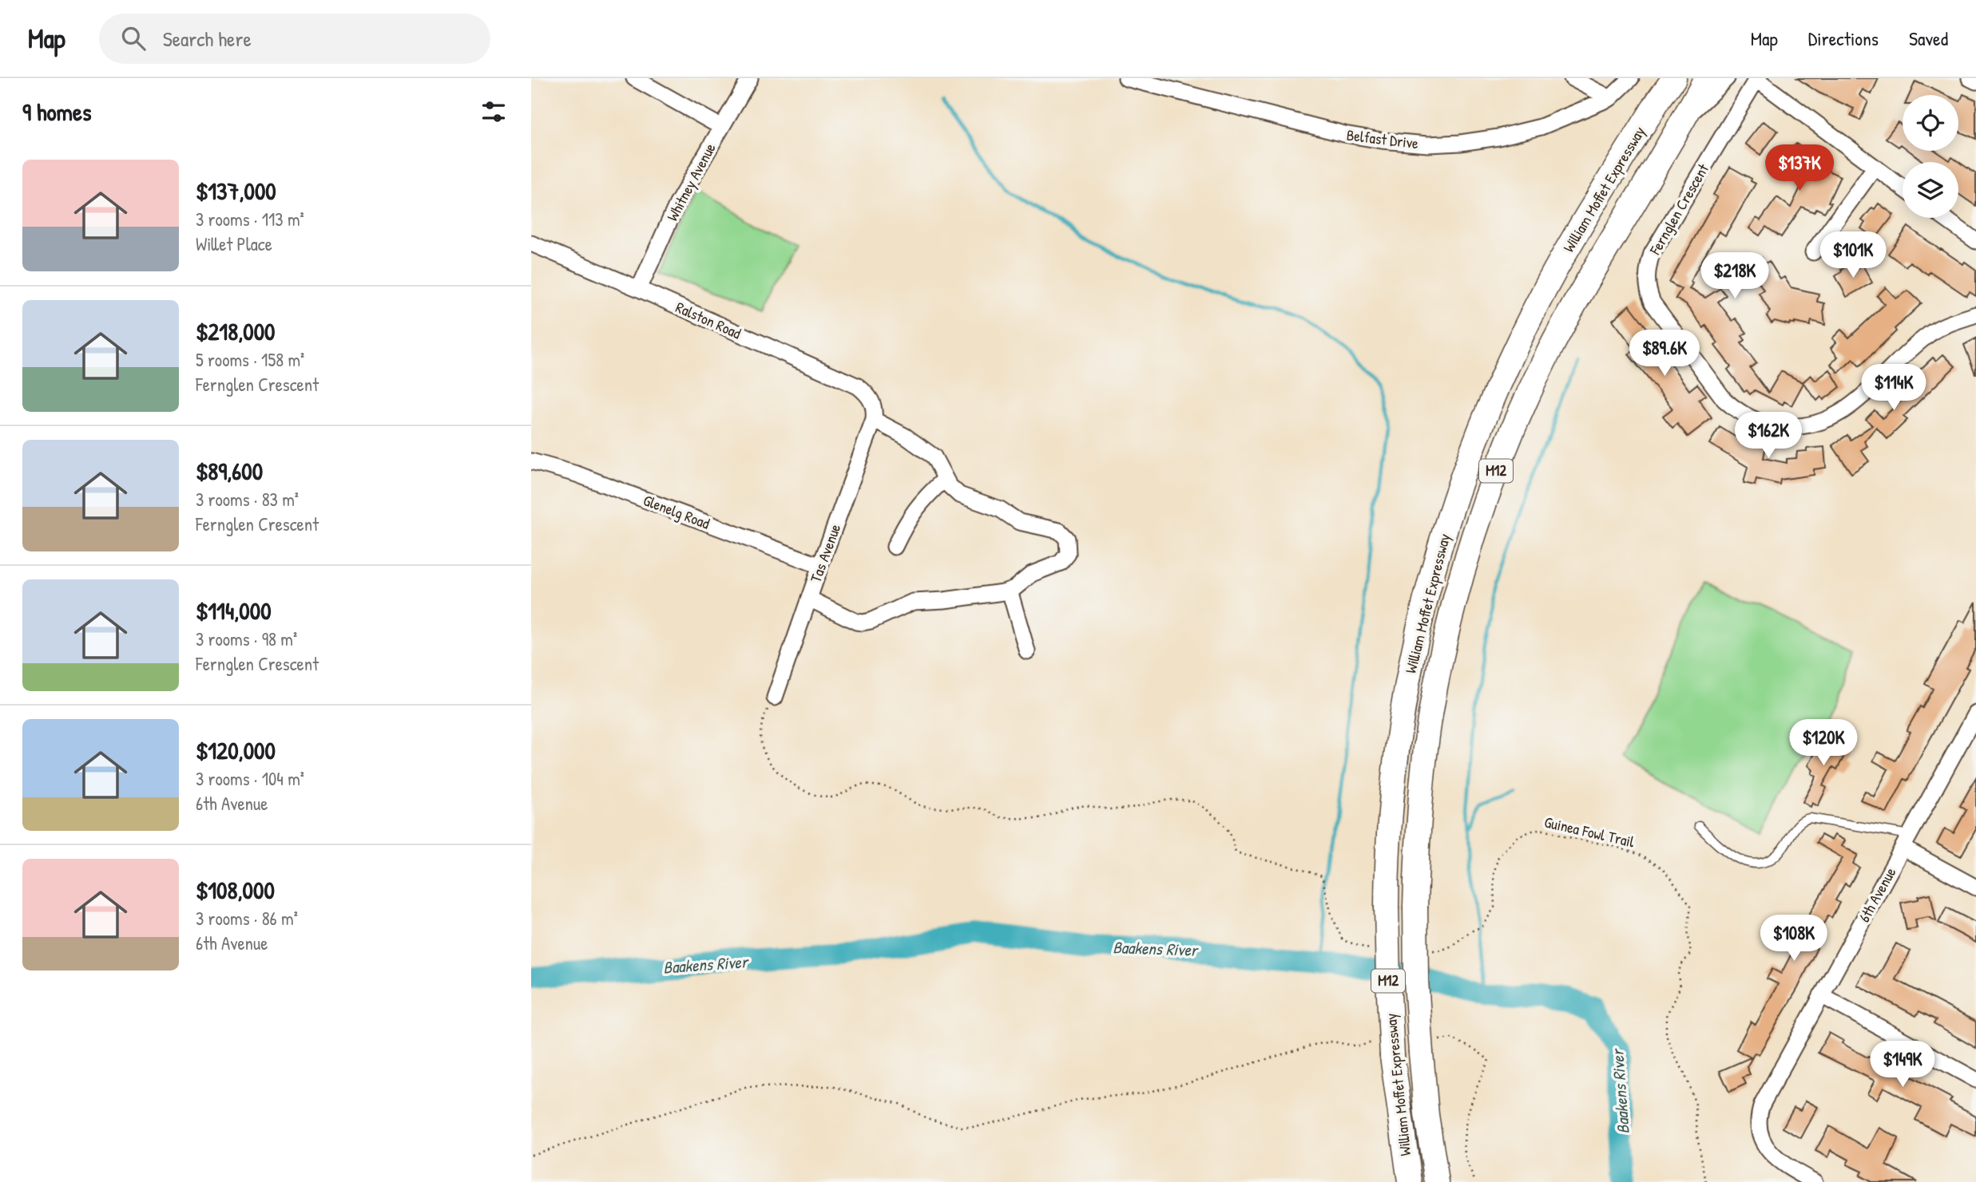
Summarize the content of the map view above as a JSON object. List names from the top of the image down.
{
  "streets": {
    "main road": ["William Moffet Expressway", "M12"],
    "street": [
      "Belfast Drive",
      "Whitney Avenue",
      "Fernglen Crescent",
      "Ralston Road",
      "Glenelg Road",
      "Tas Avenue",
      "6th Avenue"
    ],
    "path": ["Guinea Fowl Trail"]
  },
  "crossings": [
    ["Whitney Avenue", "Ralston Road"],
    ["Ralston Road", "Tas Avenue"],
    ["Glenelg Road", "Tas Avenue"]
  ],
  "water": ["Baakens River"],
  "page": {
    "header": "Map",
    "search": "Search here",
    "nav": ["Map", "Directions", "Saved"],
    "heading": "9 homes",
    "price": [
      "$137K",
      "$101K",
      "$218K",
      "$89.6K",
      "$114K",
      "$162K",
      "$120K",
      "$108K",
      "$149K"
    ],
    "list": [
      {
        "name": "$137,000",
        "note": "3 rooms · 113 m² · Willet Place"
      },
      {
        "name": "$218,000",
        "note": "5 rooms · 158 m² · Fernglen Crescent"
      },
      {
        "name": "$89,600",
        "note": "3 rooms · 83 m² · Fernglen Crescent"
      },
      {
        "name": "$114,000",
        "note": "3 rooms · 98 m² · Fernglen Crescent"
      },
      {
        "name": "$120,000",
        "note": "3 rooms · 104 m² · 6th Avenue"
      },
      {
        "name": "$108,000",
        "note": "3 rooms · 86 m² · 6th Avenue"
      }
    ]
  }
}
